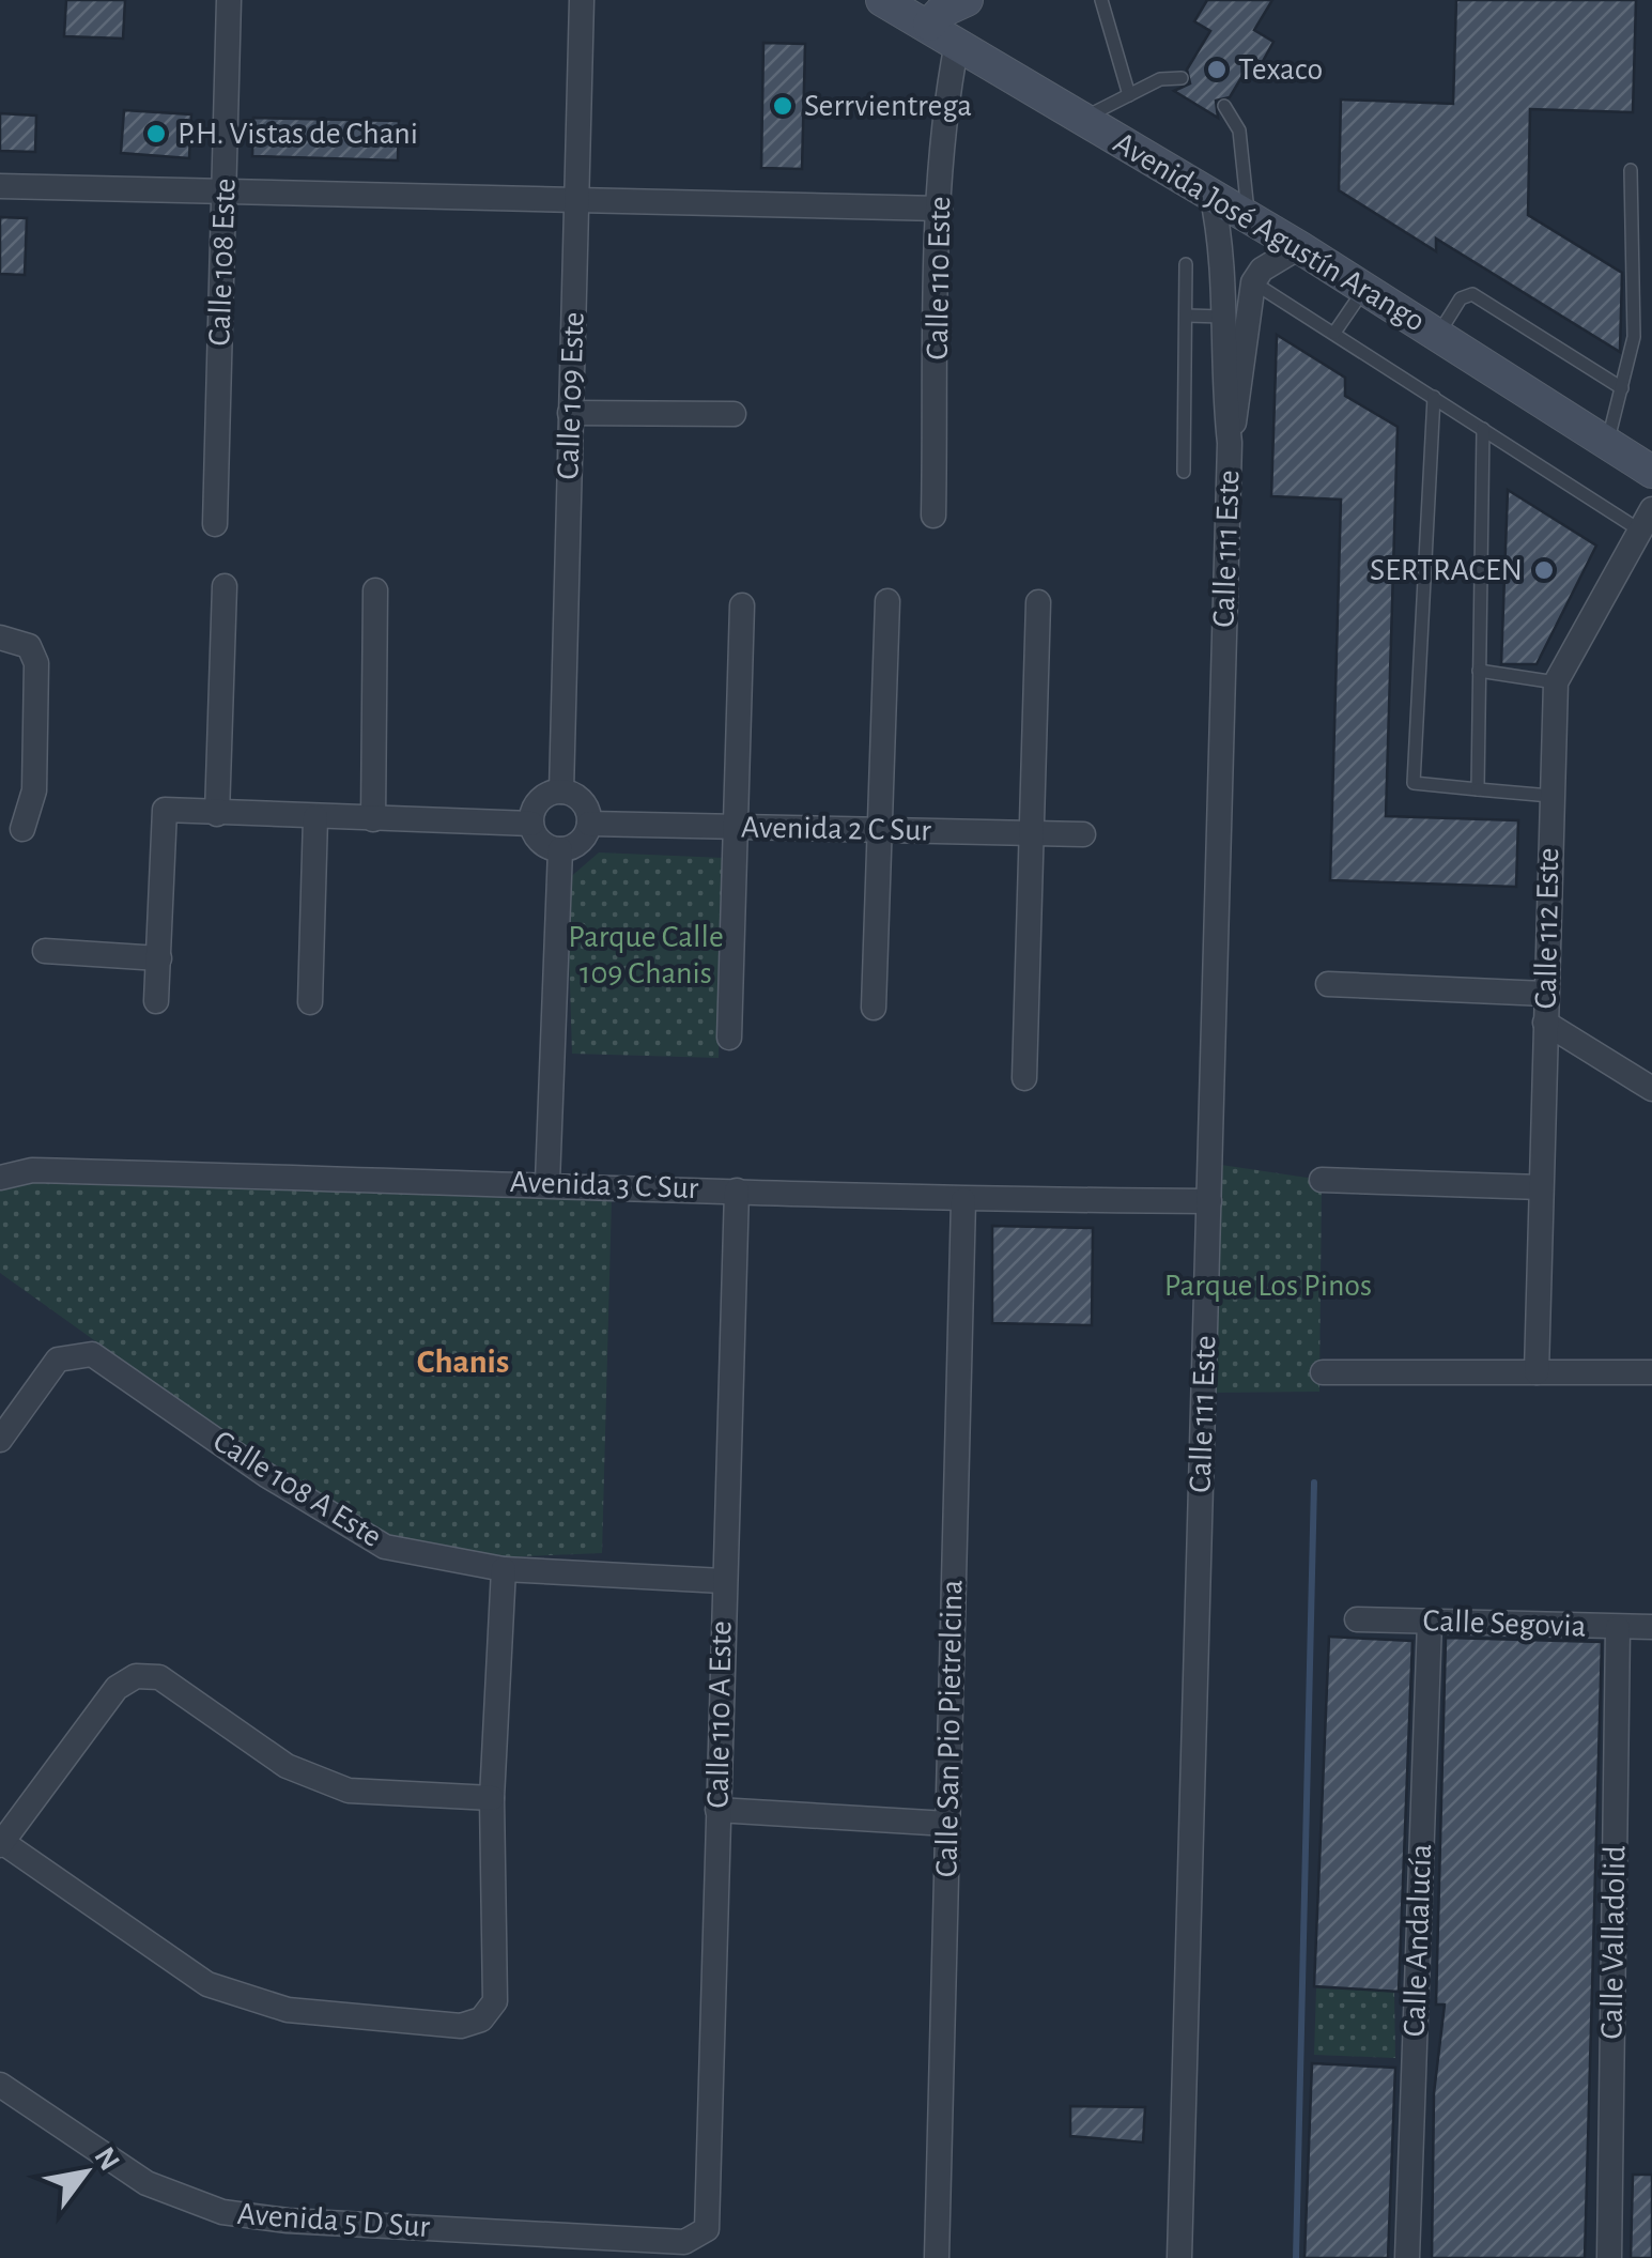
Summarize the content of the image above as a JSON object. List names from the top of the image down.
{
  "streets": {
    "main road": ["Avenida José Agustín Arango"],
    "street": [
      "Calle 108 Este",
      "Calle 110 Este",
      "Calle 109 Este",
      "Calle 111 Este",
      "Avenida 2 C Sur",
      "Calle 112 Este",
      "Avenida 3 C Sur",
      "Calle 108 A Este",
      "Calle Segovia",
      "Calle 110 A Este",
      "Calle San Pio Pietrelcina",
      "Calle Andalucía",
      "Calle Valladolid",
      "Avenida 5 D Sur"
    ]
  },
  "crossings": [
    ["Avenida José Agustín Arango", "Calle 110 Este"],
    ["Avenida José Agustín Arango", "Calle 111 Este"],
    ["Calle 109 Este", "Avenida 2 C Sur"],
    ["Calle 111 Este", "Avenida 3 C Sur"],
    ["Avenida 3 C Sur", "Calle 110 A Este"],
    ["Avenida 3 C Sur", "Calle San Pio Pietrelcina"],
    ["Calle 108 A Este", "Calle 110 A Este"],
    ["Calle Segovia", "Calle Andalucía"],
    ["Calle Segovia", "Calle Valladolid"],
    ["Calle 110 A Este", "Avenida 5 D Sur"]
  ],
  "districts": ["Chanis"],
  "parks": ["Parque Calle 109 Chanis", "Parque Los Pinos"],
  "places": [
    "Texaco",
    "Serrvientrega",
    "P.H. Vistas de Chani",
    "SERTRACEN"
  ],
  "north": "top right"
}
